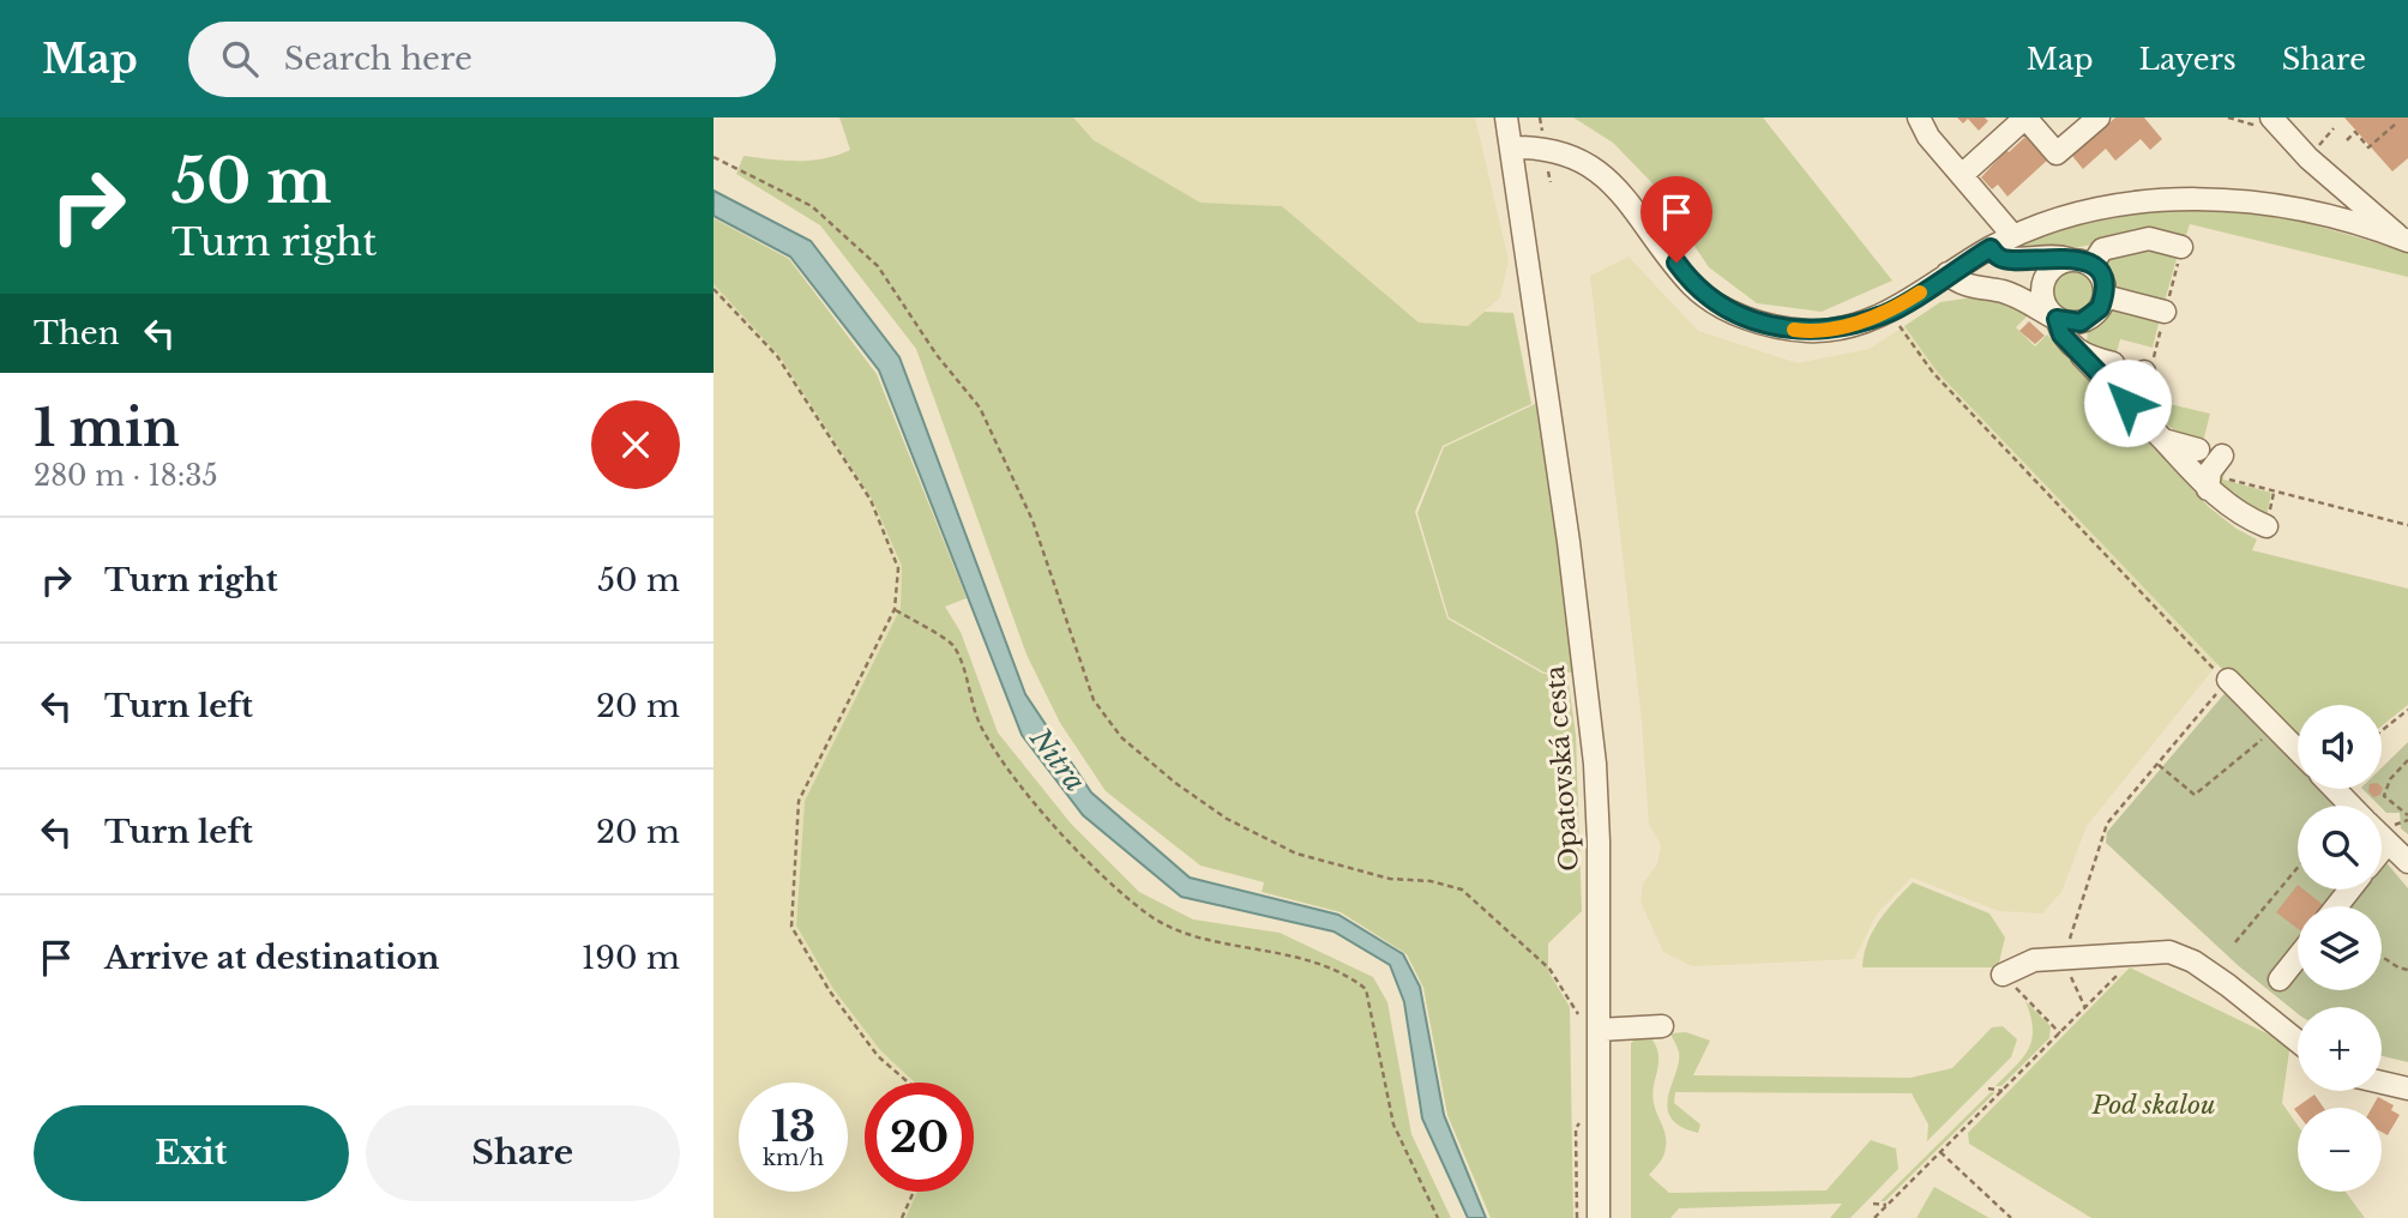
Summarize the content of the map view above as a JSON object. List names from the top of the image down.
{
  "streets": {
    "street": ["Opatovská cesta"]
  },
  "water": ["Nitra"],
  "parks": ["Pod skalou"],
  "page": {
    "header": "Map",
    "search": "Search here",
    "nav": ["Map", "Layers", "Share"],
    "turn": ["50 m", "Turn right"],
    "then": "Then",
    "heading": ["1 min", "280 m · 18:35"],
    "list": [
      {
        "name": "Turn right",
        "value": "50 m"
      },
      {
        "name": "Turn left",
        "value": "20 m"
      },
      {
        "name": "Turn left",
        "value": "20 m"
      },
      {
        "name": "Arrive at destination",
        "value": "190 m"
      }
    ],
    "map_buttons": ["+", "−"],
    "speed": "13 km/h",
    "limit": "20",
    "buttons": ["Exit", "Share"]
  }
}
